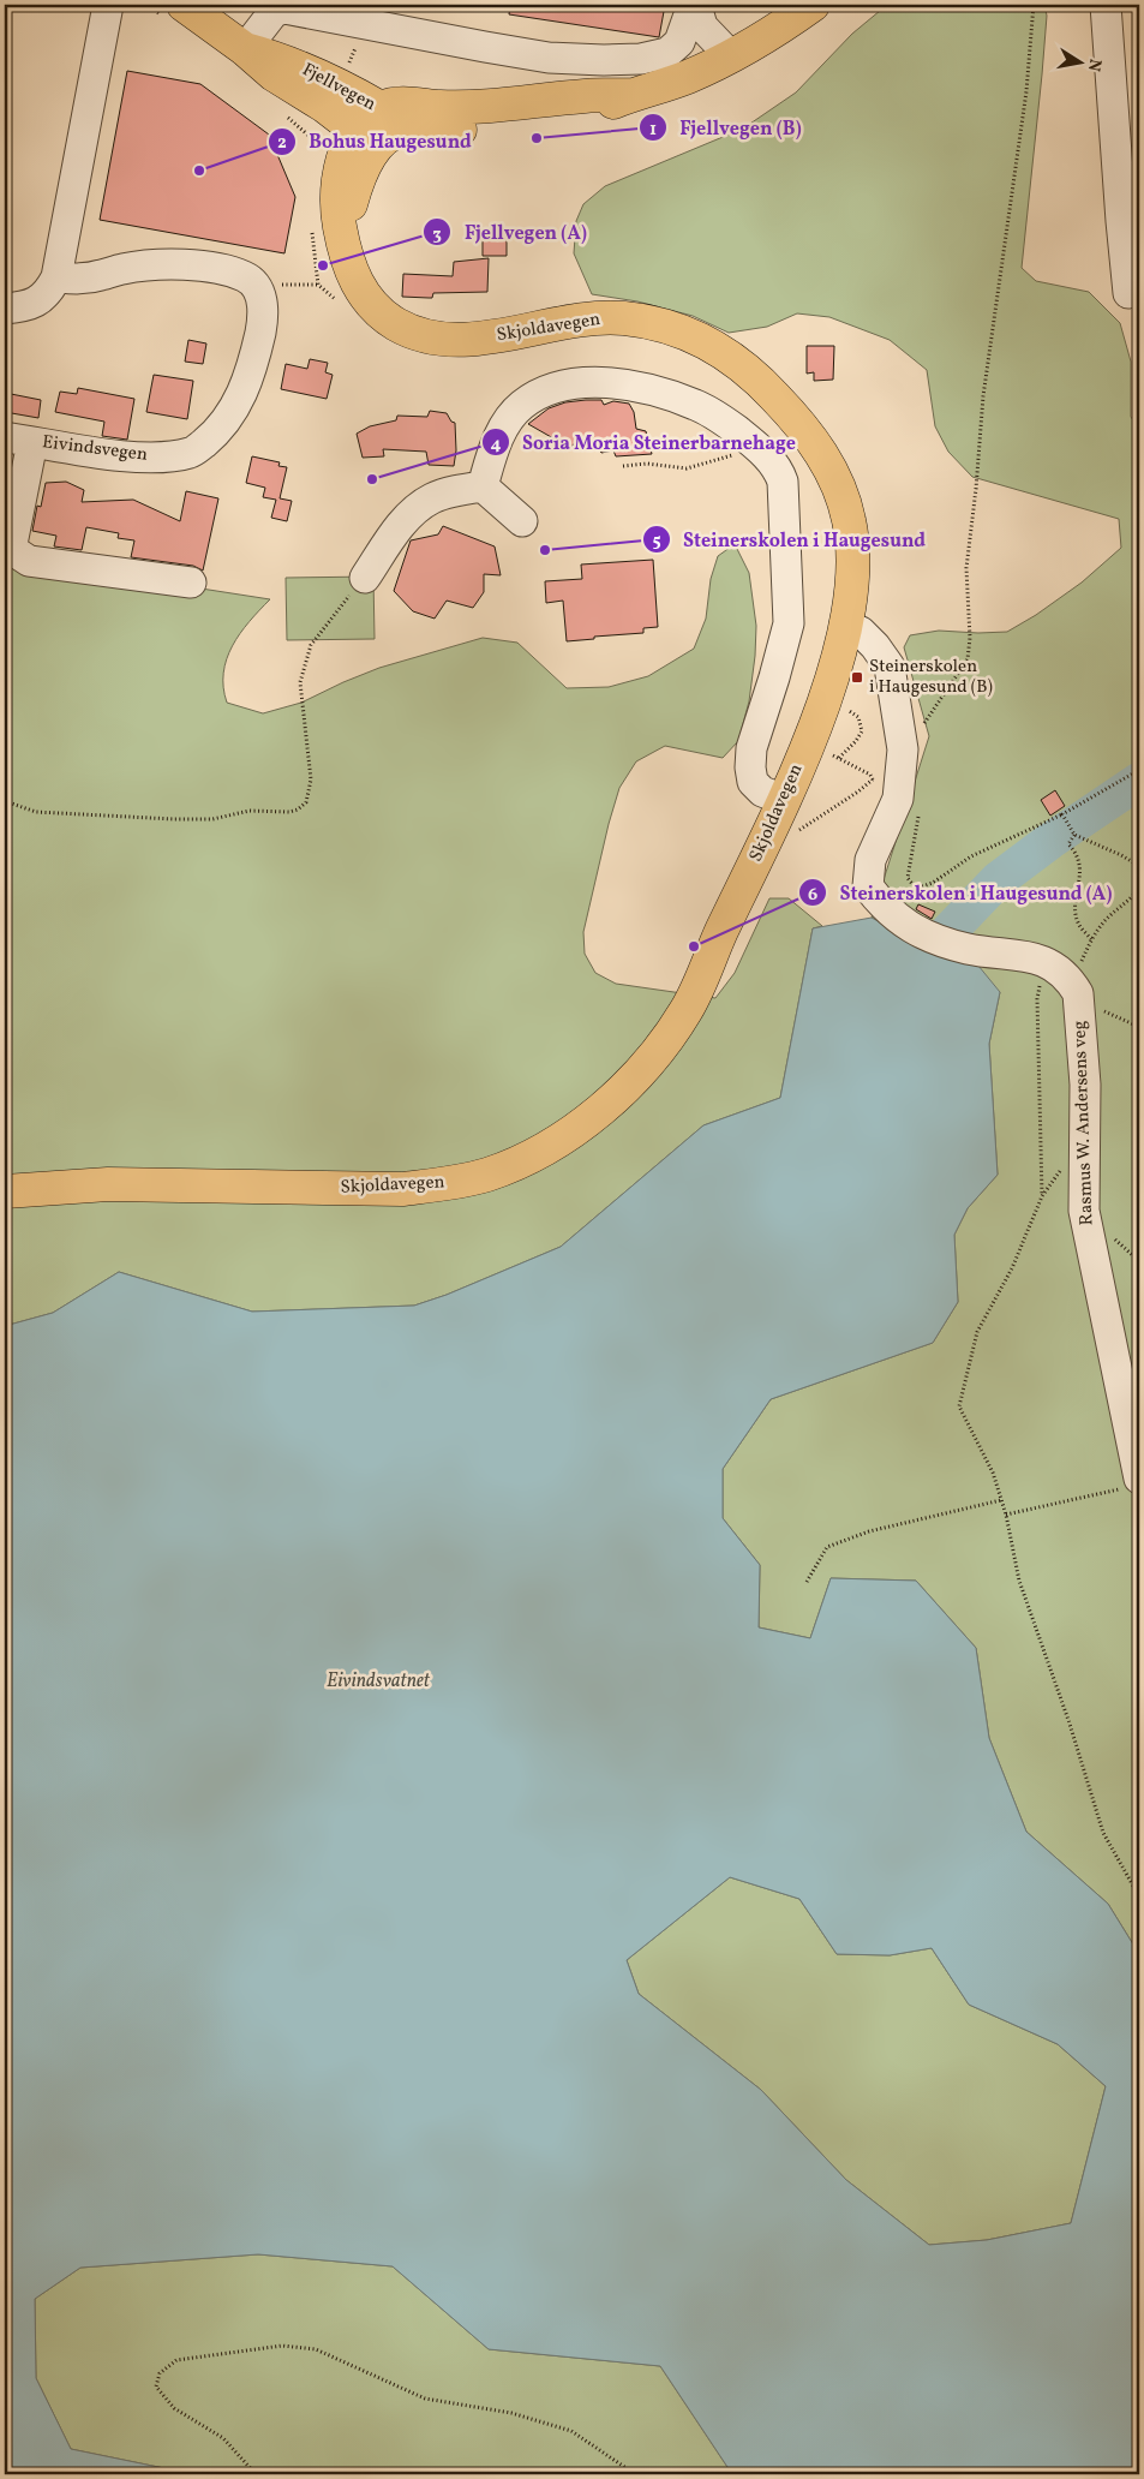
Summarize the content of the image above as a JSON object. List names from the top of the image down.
{
  "streets": {
    "main road": ["Fjellvegen", "Skjoldavegen"],
    "street": ["Eivindsvegen", "Rasmus W. Andersens veg"]
  },
  "crossings": [
    ["Fjellvegen", "Skjoldavegen"]
  ],
  "water": ["Eivindsvatnet"],
  "places": {
    "other": [
      "Fjellvegen (B)",
      "Bohus Haugesund",
      "Fjellvegen (A)",
      "Soria Moria Steinerbarnehage",
      "Steinerskolen i Haugesund",
      "Steinerskolen i Haugesund (A)"
    ],
    "transit": ["Steinerskolen i Haugesund (B)"]
  },
  "north": "right"
}
